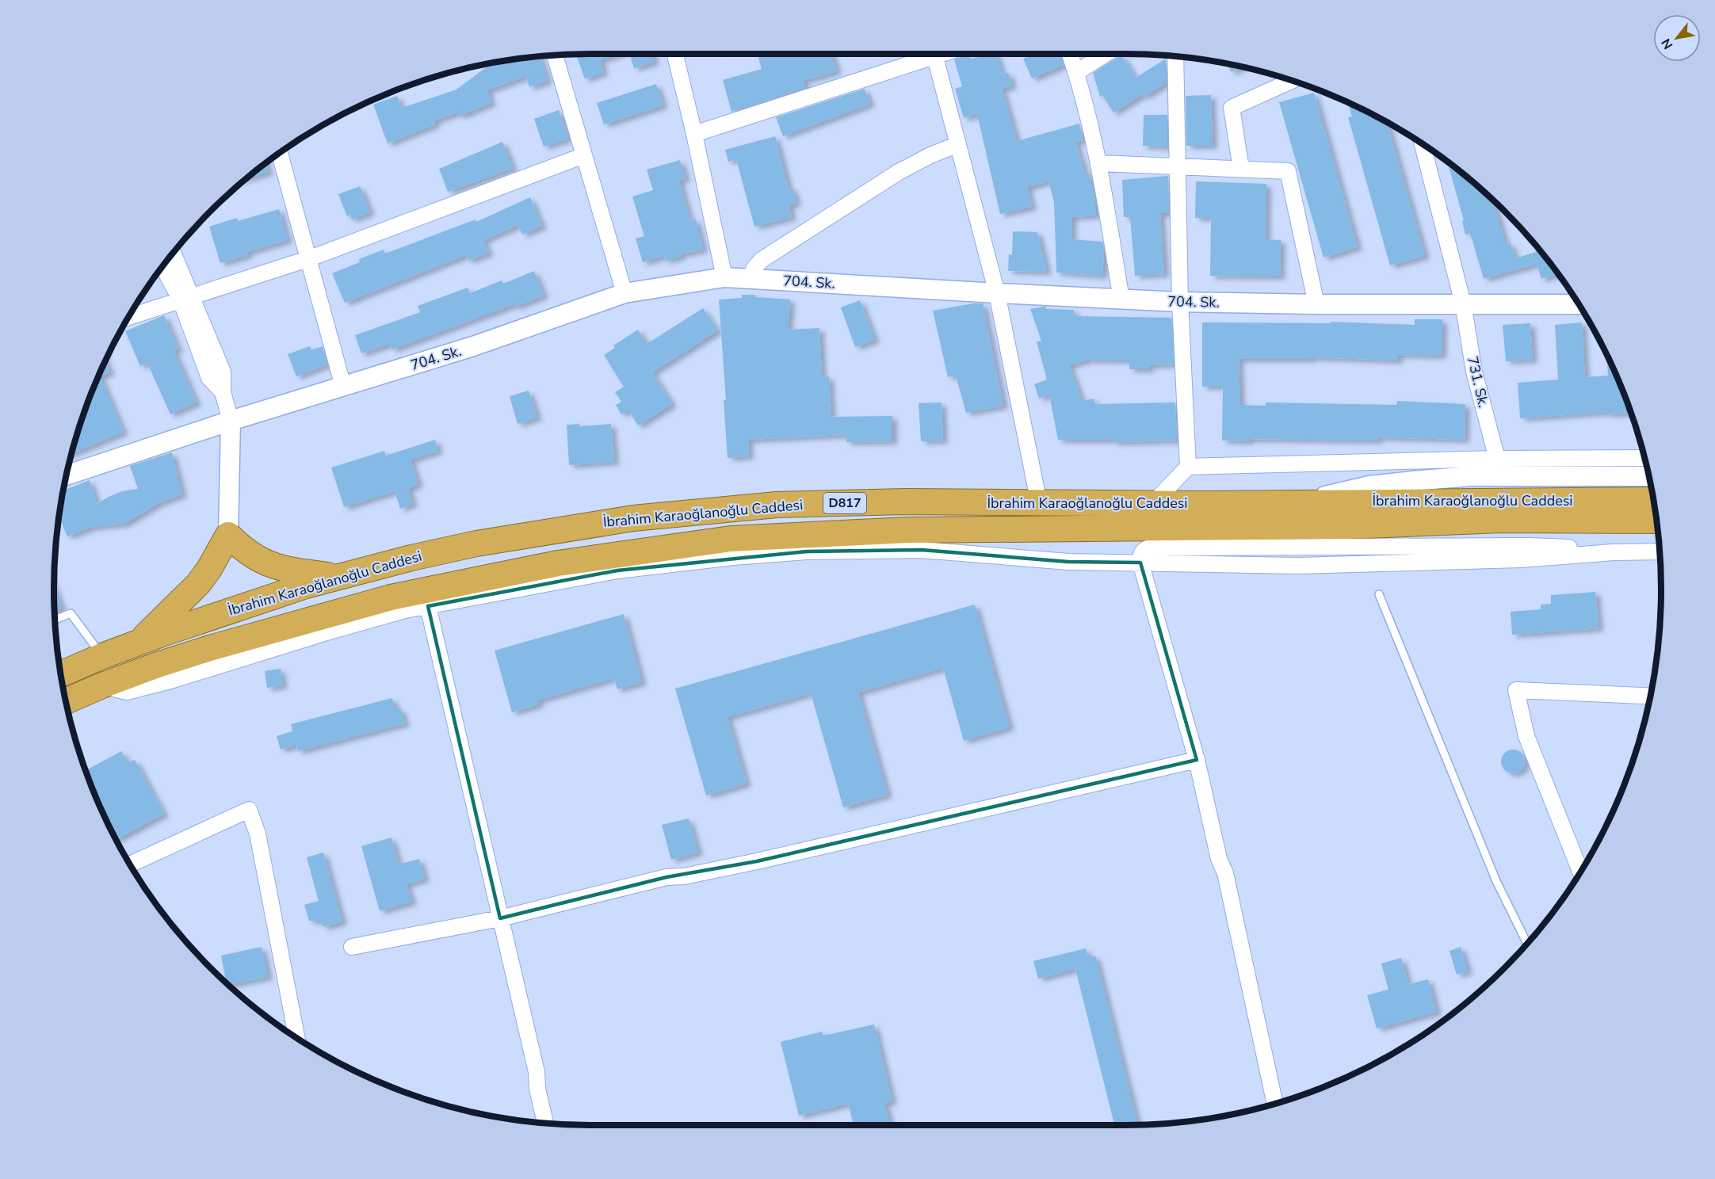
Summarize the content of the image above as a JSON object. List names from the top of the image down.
{
  "streets": {
    "highway": ["İbrahim Karaoğlanoğlu Caddesi", "D817"],
    "street": ["704. Sk.", "731. Sk."]
  },
  "crossings": [
    ["704. Sk.", "731. Sk."]
  ],
  "north": "bottom left"
}
